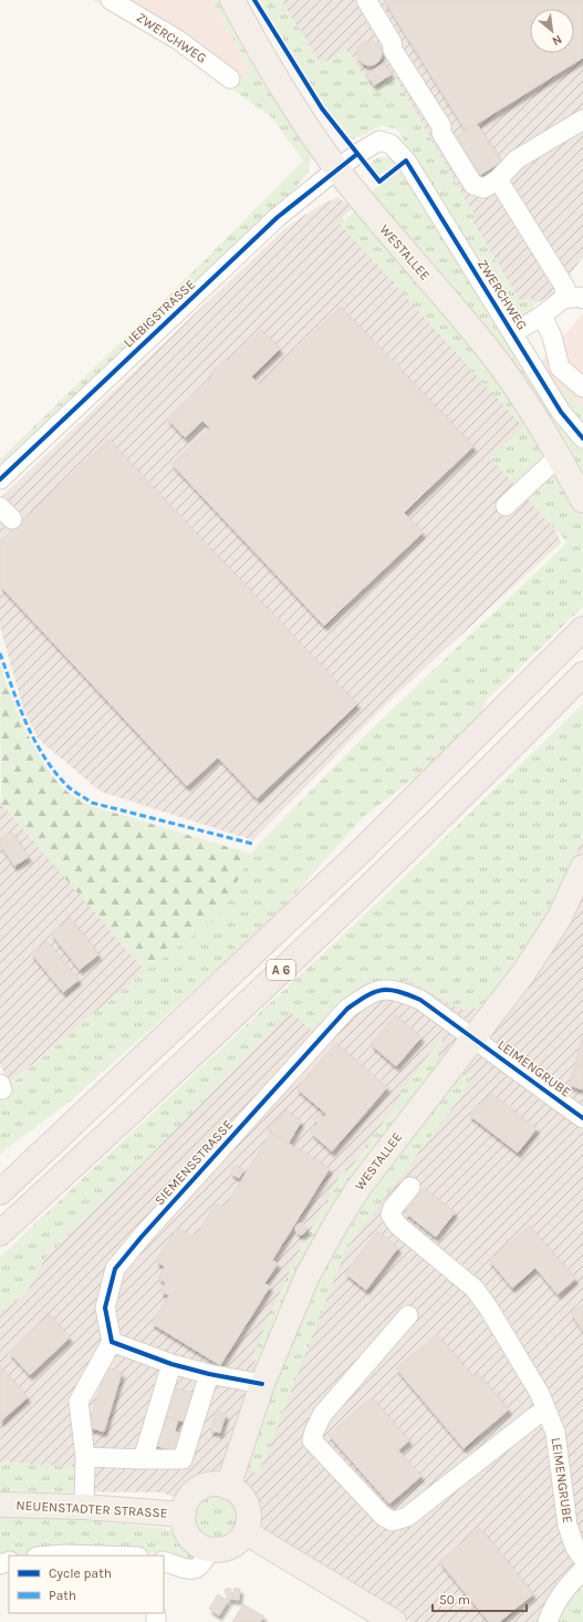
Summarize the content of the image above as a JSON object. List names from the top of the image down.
{
  "streets": {
    "highway": ["A 6"],
    "main road": ["WESTALLEE", "NEUENSTADTER STRASSE"],
    "street": [
      "ZWERCHWEG",
      "LIEBIGSTRASSE",
      "LEIMENGRUBE",
      "SIEMENSSTRASSE"
    ]
  },
  "crossings": [
    ["ZWERCHWEG", "WESTALLEE"],
    ["ZWERCHWEG", "LIEBIGSTRASSE"],
    ["WESTALLEE", "LIEBIGSTRASSE"],
    ["WESTALLEE", "LEIMENGRUBE"],
    ["WESTALLEE", "SIEMENSSTRASSE"],
    ["WESTALLEE", "NEUENSTADTER STRASSE"],
    ["LEIMENGRUBE", "SIEMENSSTRASSE"]
  ],
  "legend": ["Cycle path", "Path"],
  "scale_bar": "50 m",
  "north": "bottom right"
}
